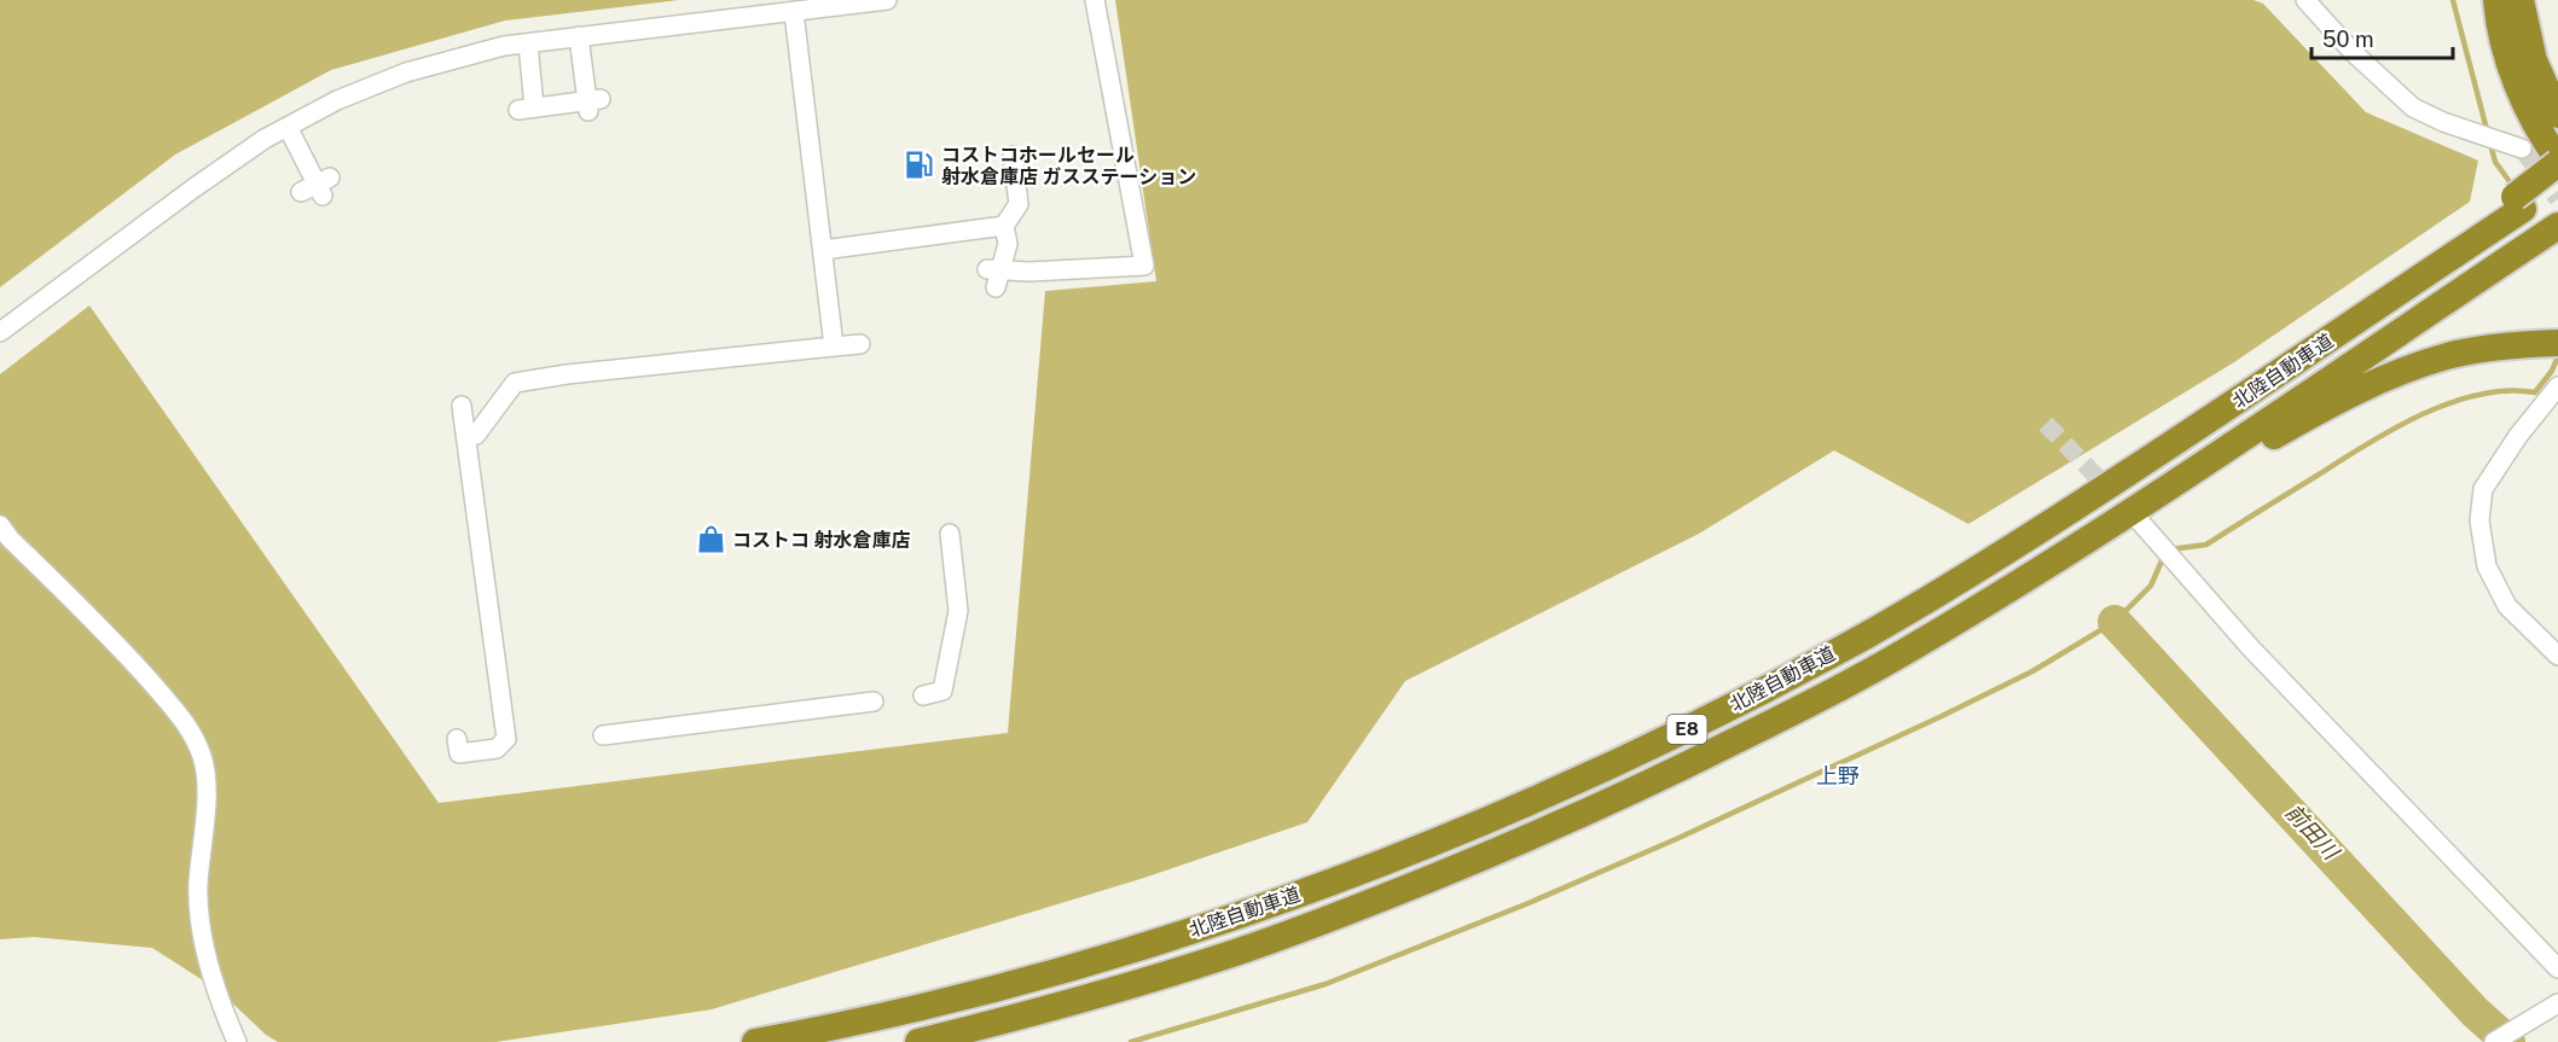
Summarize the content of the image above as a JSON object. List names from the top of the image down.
{
  "streets": {
    "highway": ["北陸自動車道", "E8"]
  },
  "districts": ["上野"],
  "water": ["前田川"],
  "places": {
    "fuel station": ["コストコホールセール 射水倉庫店 ガスステーション"],
    "shop": ["コストコ 射水倉庫店"]
  },
  "scale_bar": "50 m"
}
